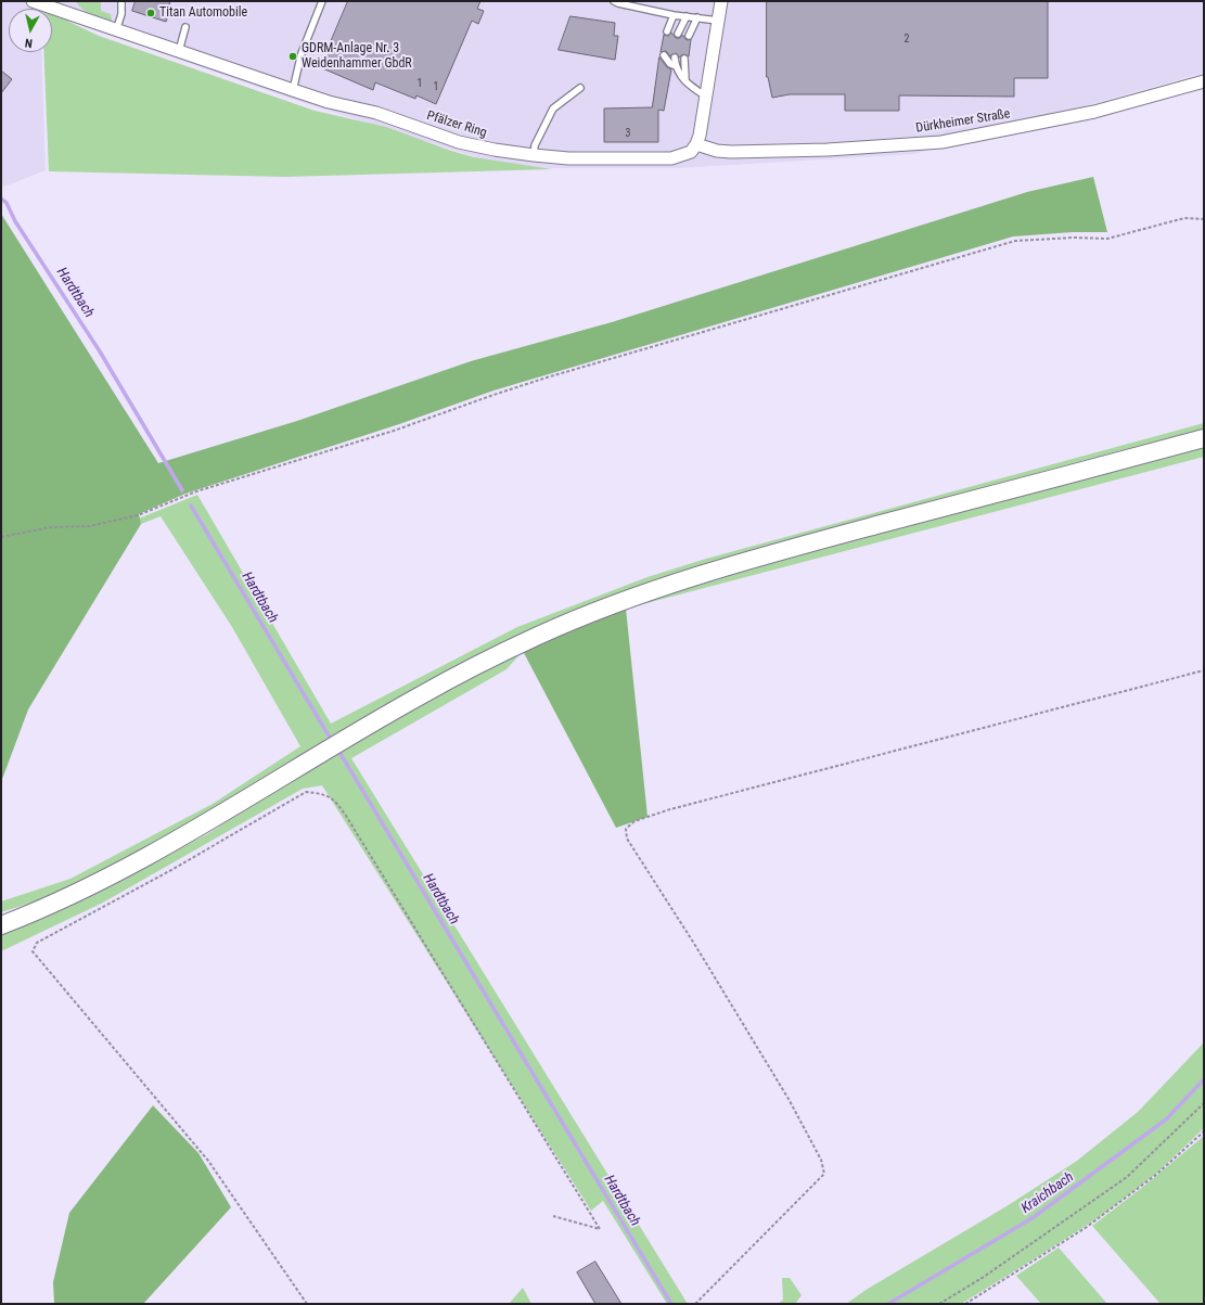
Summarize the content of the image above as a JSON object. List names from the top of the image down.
{
  "streets": {
    "street": ["Dürkheimer Straße", "Pfälzer Ring"]
  },
  "crossings": [
    ["Dürkheimer Straße", "Pfälzer Ring"]
  ],
  "water": ["Hardtbach", "Kraichbach"],
  "places": ["Titan Automobile", "GDRM-Anlage Nr. 3 Weidenhammer GbdR"],
  "house_numbers": [
    "2",
    "1",
    "1",
    "3"
  ],
  "north": "bottom"
}
